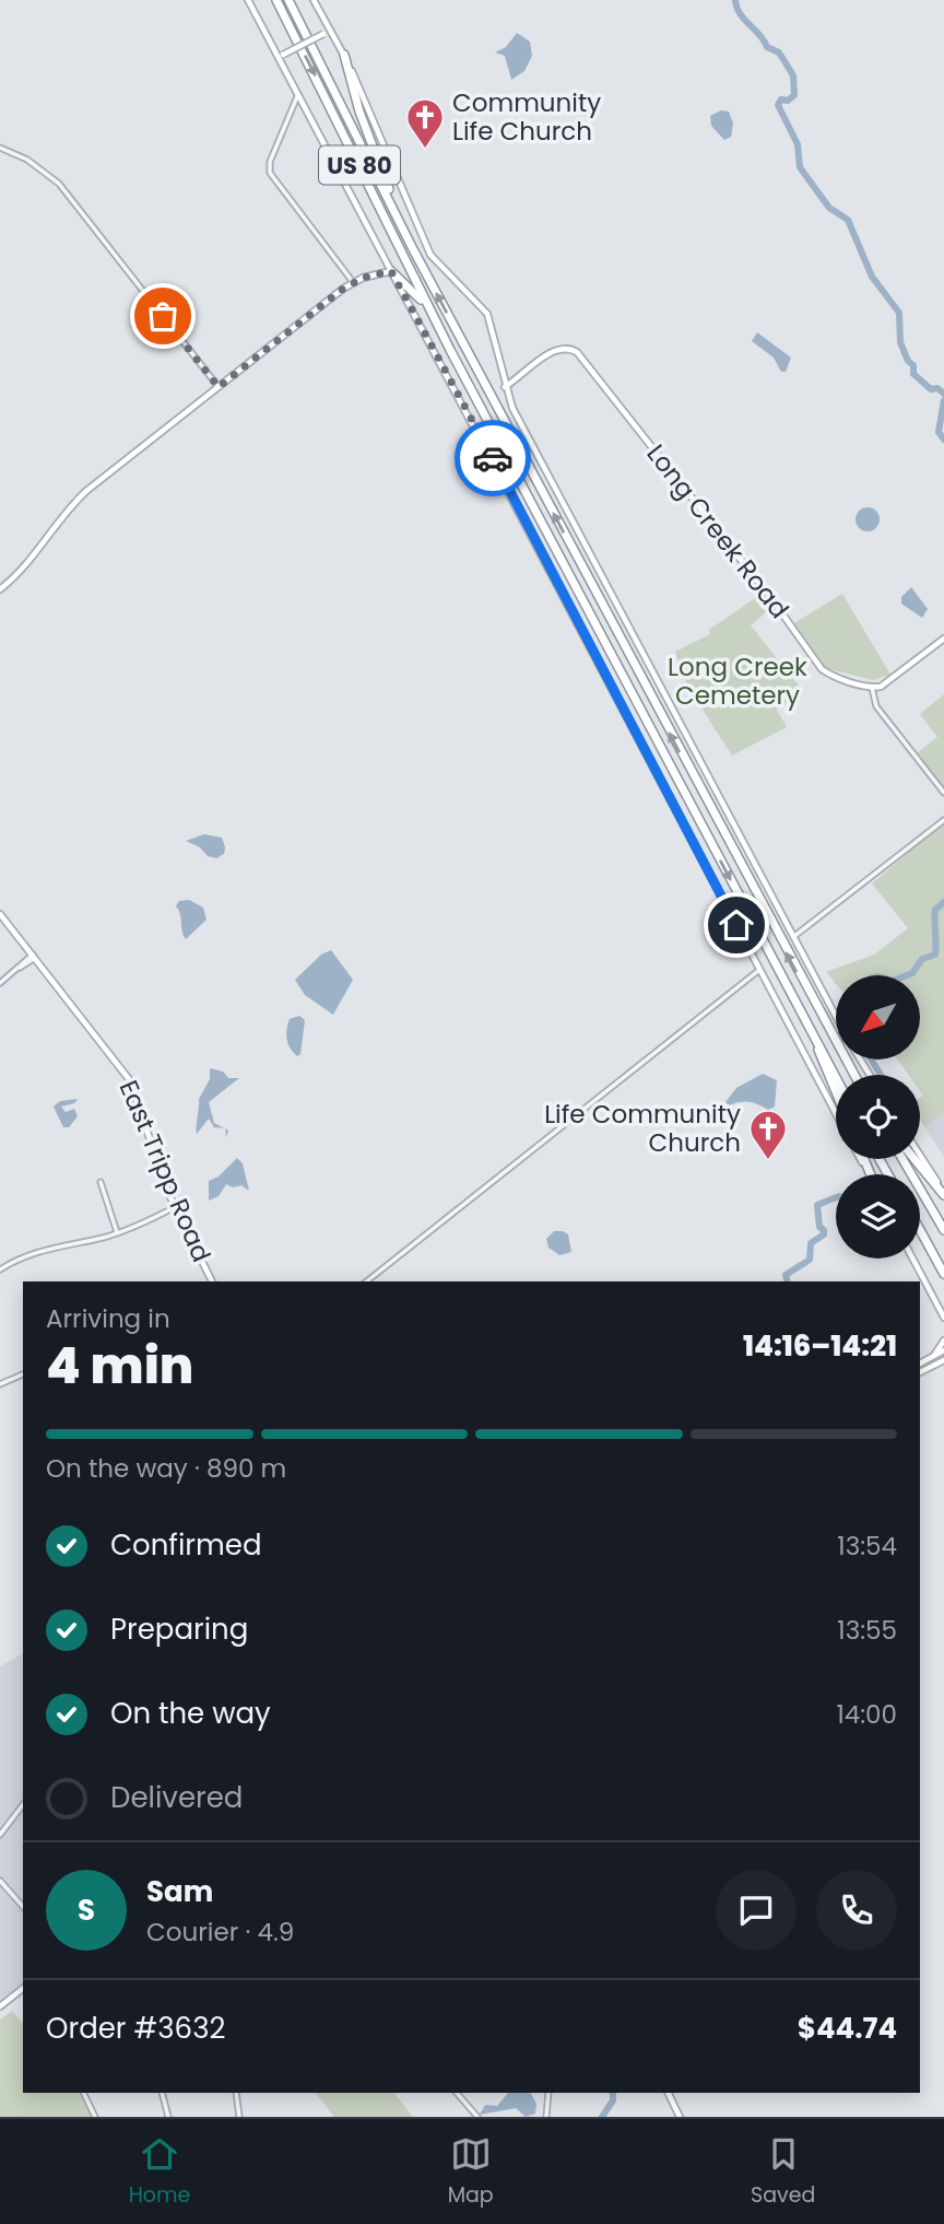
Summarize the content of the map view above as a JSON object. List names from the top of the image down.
{
  "streets": {
    "highway": ["US 80"],
    "main road": ["Long Creek Road", "East Tripp Road"]
  },
  "parks": ["Long Creek Cemetery"],
  "places": {
    "church": ["Community Life Church", "Life Community Church"]
  },
  "north": "bottom left",
  "page": {
    "heading": ["4 min", "Arriving in", "14:16–14:21"],
    "panel": [
      "Sam",
      "Courier · 4.9",
      "Order #3632",
      "$44.74"
    ],
    "bar": "On the way · 890 m",
    "list": [
      ["Confirmed", "13:54"],
      ["Preparing", "13:55"],
      ["On the way", "14:00"],
      "Delivered"
    ],
    "round": "S",
    "tabs": ["Home", "Map", "Saved"]
  }
}
